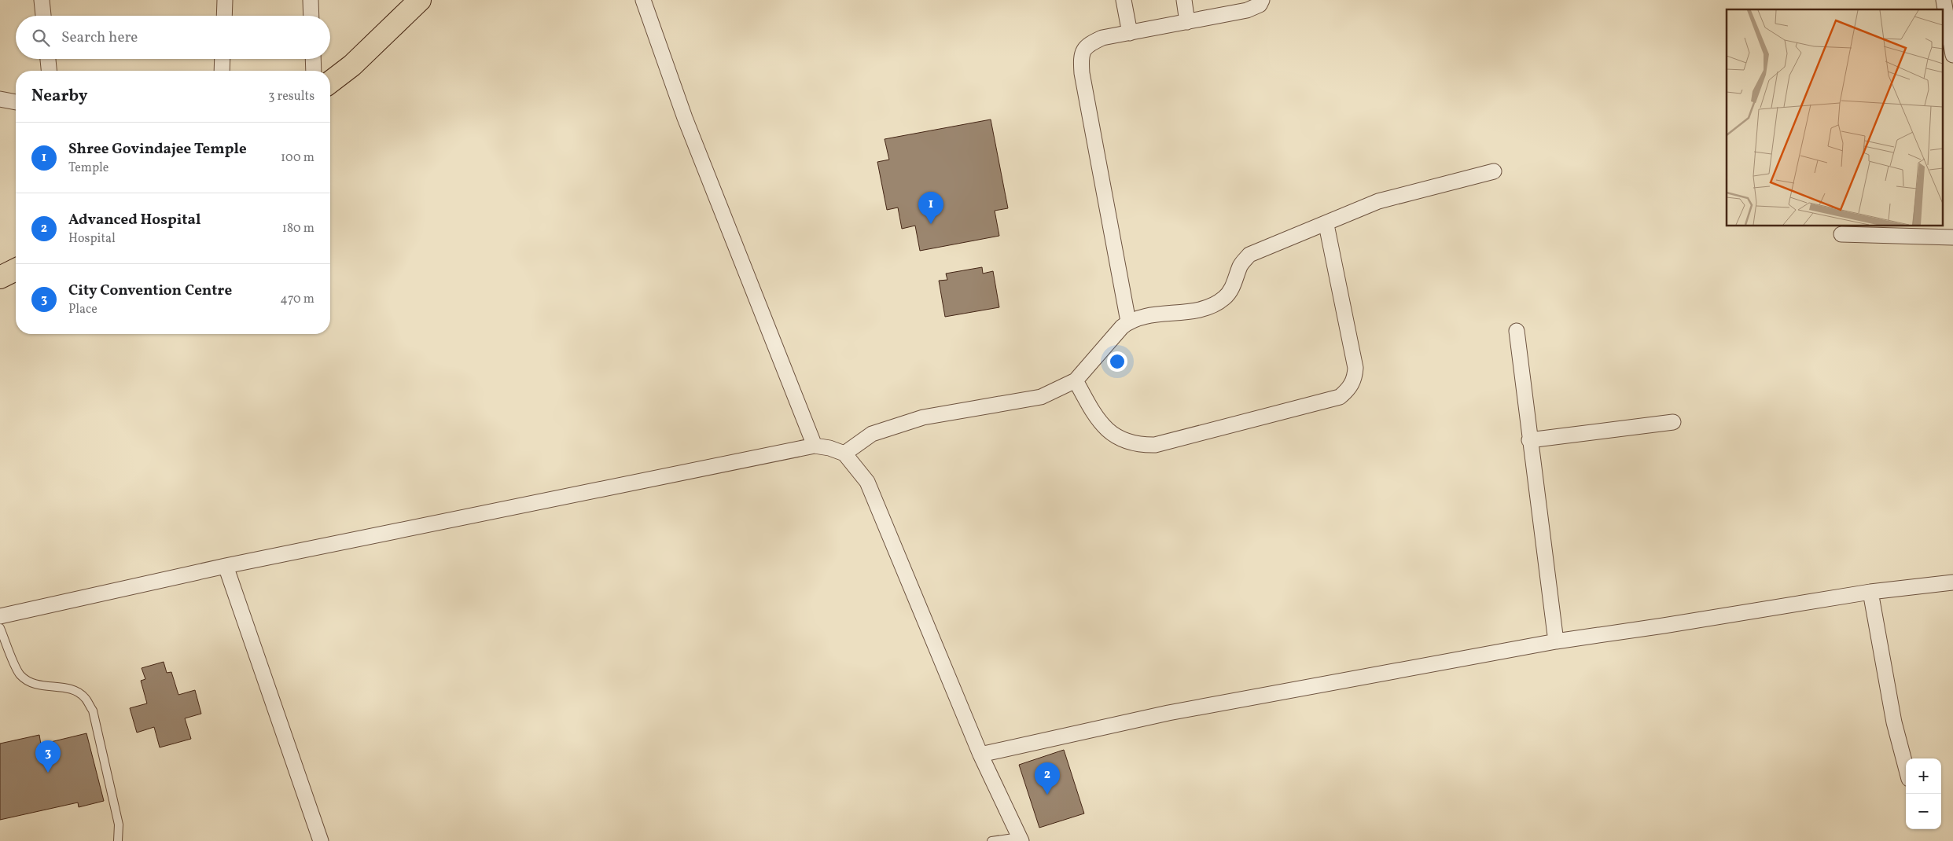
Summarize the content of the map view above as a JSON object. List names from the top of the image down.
{
  "page": {
    "search": "Search here",
    "heading": ["Nearby", "3 results"],
    "list": [
      {
        "mark": "1",
        "name": "Shree Govindajee Temple",
        "note": "Temple",
        "value": "100 m"
      },
      {
        "mark": "2",
        "name": "Advanced Hospital",
        "note": "Hospital",
        "value": "180 m"
      },
      {
        "mark": "3",
        "name": "City Convention Centre",
        "note": "Place",
        "value": "470 m"
      }
    ],
    "pins": ["1", "3", "2"],
    "map_buttons": ["+", "−"]
  }
}
